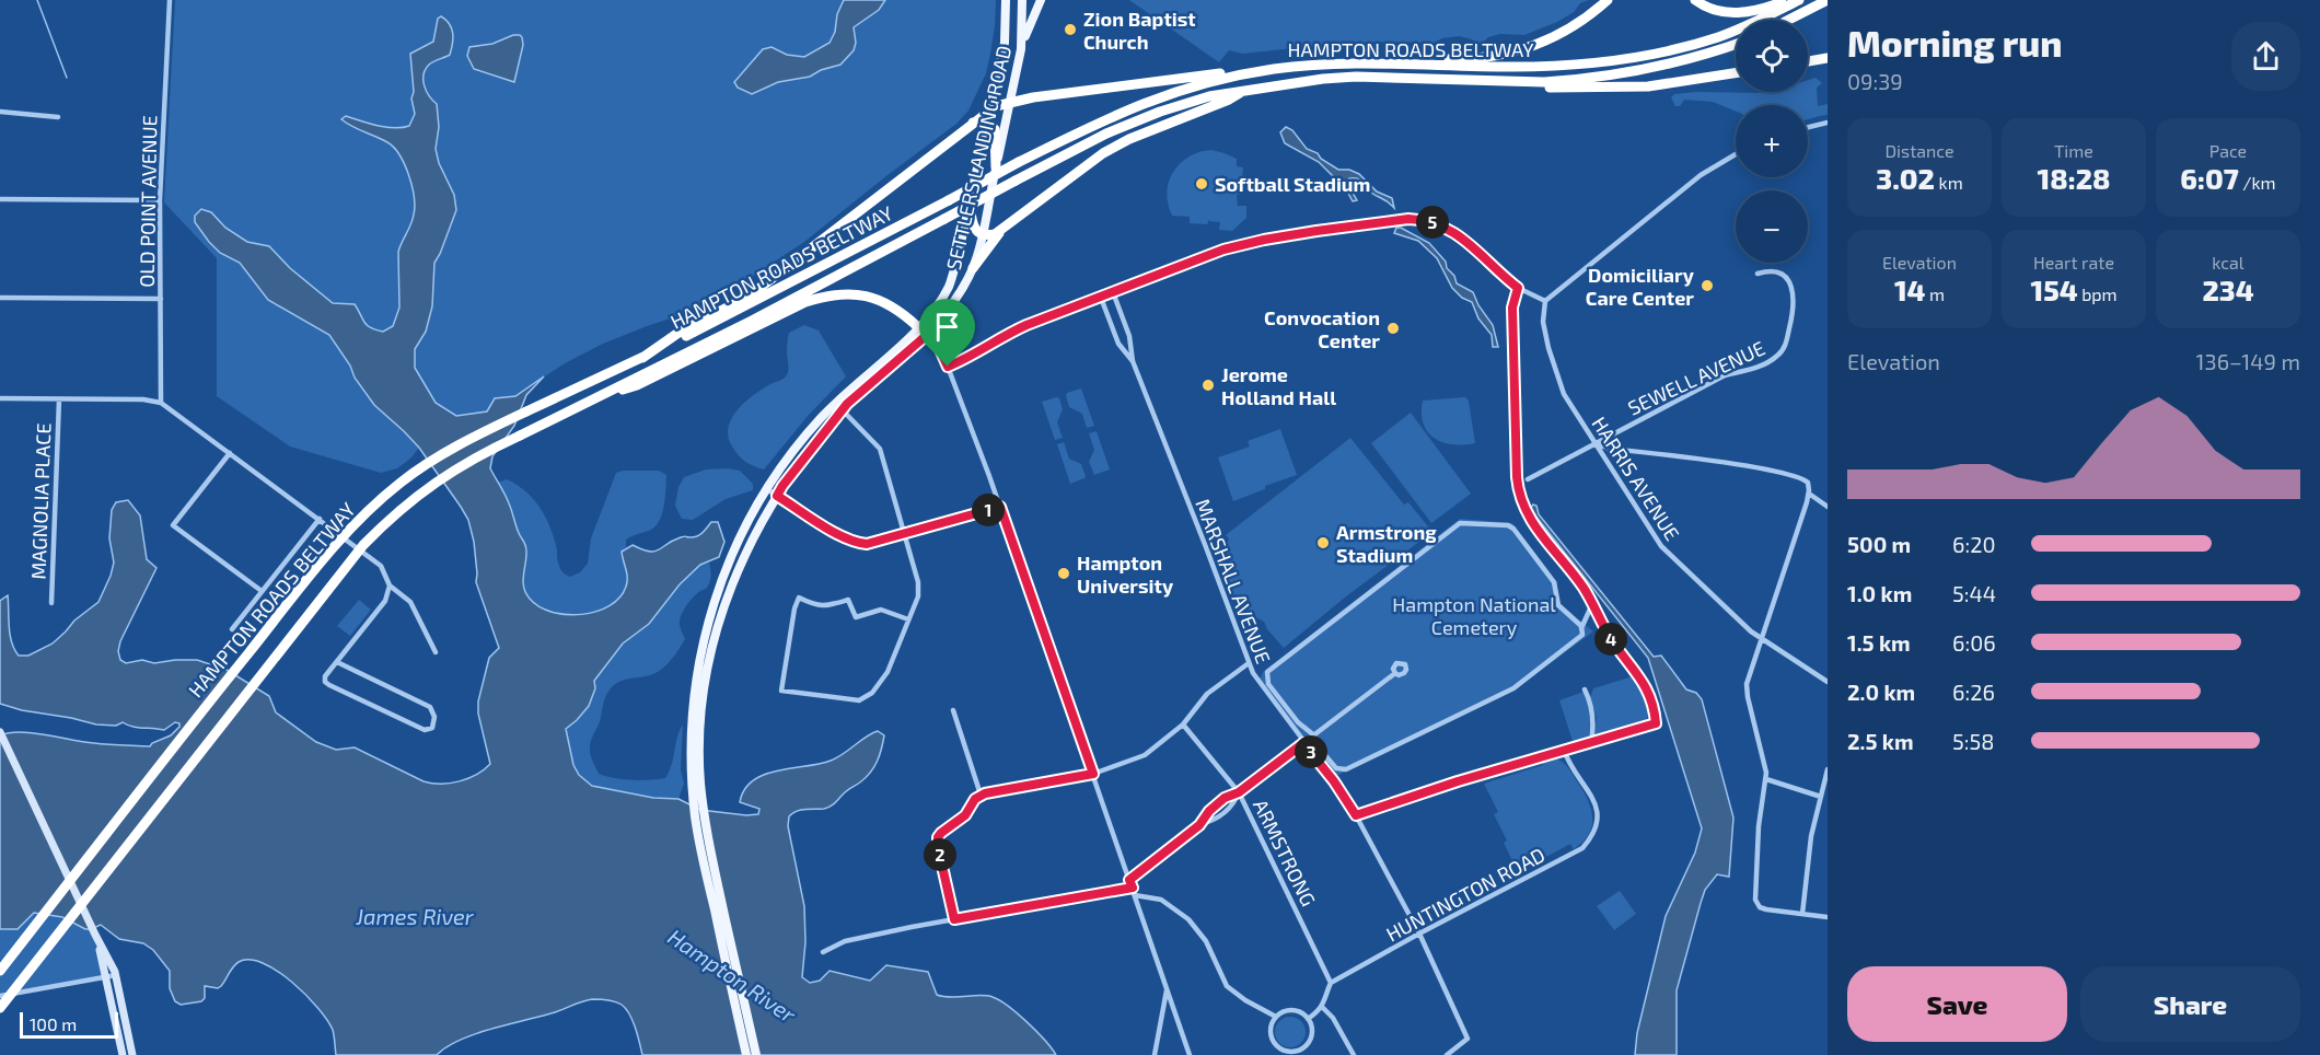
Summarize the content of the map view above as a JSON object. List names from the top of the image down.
{
  "streets": {
    "highway": ["HAMPTON ROADS BELTWAY"],
    "main road": ["SETTLERS LANDING ROAD"],
    "street": [
      "OLD POINT AVENUE",
      "SEWELL AVENUE",
      "HARRIS AVENUE",
      "MAGNOLIA PLACE",
      "MARSHALL AVENUE",
      "ARMSTRONG",
      "HUNTINGTON ROAD"
    ]
  },
  "crossings": [
    ["SEWELL AVENUE", "HARRIS AVENUE"],
    ["MARSHALL AVENUE", "HUNTINGTON ROAD"],
    ["ARMSTRONG", "HUNTINGTON ROAD"]
  ],
  "water": ["James River", "Hampton River"],
  "parks": ["Hampton National Cemetery"],
  "places": [
    "Zion Baptist Church",
    "Softball Stadium",
    "Domiciliary Care Center",
    "Convocation Center",
    "Jerome Holland Hall",
    "Armstrong Stadium",
    "Hampton University"
  ],
  "scale_bar": "100 m",
  "page": {
    "heading": ["Morning run", "09:39"],
    "map_buttons": ["+", "−"],
    "stats": [
      ["Distance", "3.02 km"],
      ["Time", "18:28"],
      ["Pace", "6:07 /km"],
      ["Elevation", "14 m"],
      ["Heart rate", "154 bpm"],
      ["kcal", "234"]
    ],
    "pins": [
      "5",
      "1",
      "4",
      "3",
      "2"
    ],
    "chart": ["Elevation", "136–149 m"],
    "list": [
      {
        "name": "500 m",
        "note": "6:20"
      },
      {
        "name": "1.0 km",
        "note": "5:44"
      },
      {
        "name": "1.5 km",
        "note": "6:06"
      },
      {
        "name": "2.0 km",
        "note": "6:26"
      },
      {
        "name": "2.5 km",
        "note": "5:58"
      }
    ],
    "buttons": ["Save", "Share"],
    "scale": "100 m"
  }
}
